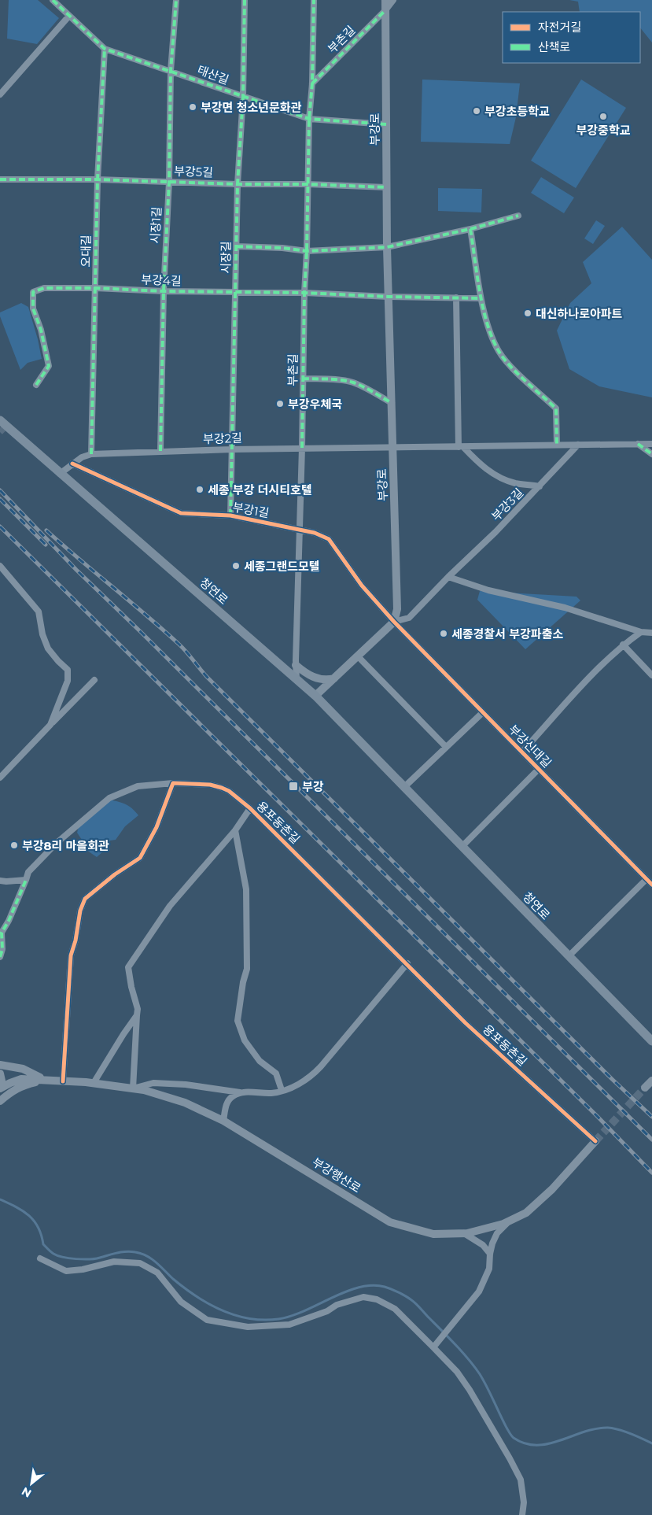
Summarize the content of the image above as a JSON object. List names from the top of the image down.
{
  "streets": {
    "main road": ["청연로"],
    "street": [
      "부촌길",
      "태산길",
      "부강로",
      "부강5길",
      "시장1길",
      "오대길",
      "시장길",
      "부강4길",
      "부강2길",
      "부강3길",
      "부강1길",
      "부강신대길",
      "용포동촌길",
      "부강행산로"
    ]
  },
  "crossings": [
    ["부촌길", "태산길"],
    ["부촌길", "부강로"],
    ["부촌길", "부강5길"],
    ["부촌길", "부강4길"],
    ["부촌길", "부강2길"],
    ["부촌길", "부강1길"],
    ["부촌길", "청연로"],
    ["태산길", "부강로"],
    ["태산길", "시장1길"],
    ["태산길", "오대길"],
    ["태산길", "시장길"],
    ["부강로", "부강5길"],
    ["부강로", "부강4길"],
    ["부강로", "부강2길"],
    ["부강로", "부강1길"],
    ["부강로", "부강신대길"],
    ["부강5길", "시장1길"],
    ["부강5길", "오대길"],
    ["부강5길", "시장길"],
    ["시장1길", "부강4길"],
    ["시장1길", "부강2길"],
    ["오대길", "부강4길"],
    ["오대길", "부강2길"],
    ["시장길", "부강4길"],
    ["시장길", "부강2길"],
    ["시장길", "부강1길"],
    ["부강2길", "부강1길"],
    ["부강2길", "청연로"],
    ["부강1길", "부강신대길"],
    ["청연로", "부강신대길"],
    ["용포동촌길", "부강행산로"]
  ],
  "places": {
    "other": [
      "부강면 청소년문화관",
      "부강초등학교",
      "부강중학교",
      "대신하나로아파트",
      "부강우체국",
      "세종 부강 더시티호텔",
      "세종그랜드모텔",
      "세종경찰서 부강파출소",
      "부강8리 마을회관"
    ],
    "transit": ["부강"]
  },
  "legend": ["자전거길", "산책로"],
  "north": "bottom left"
}
